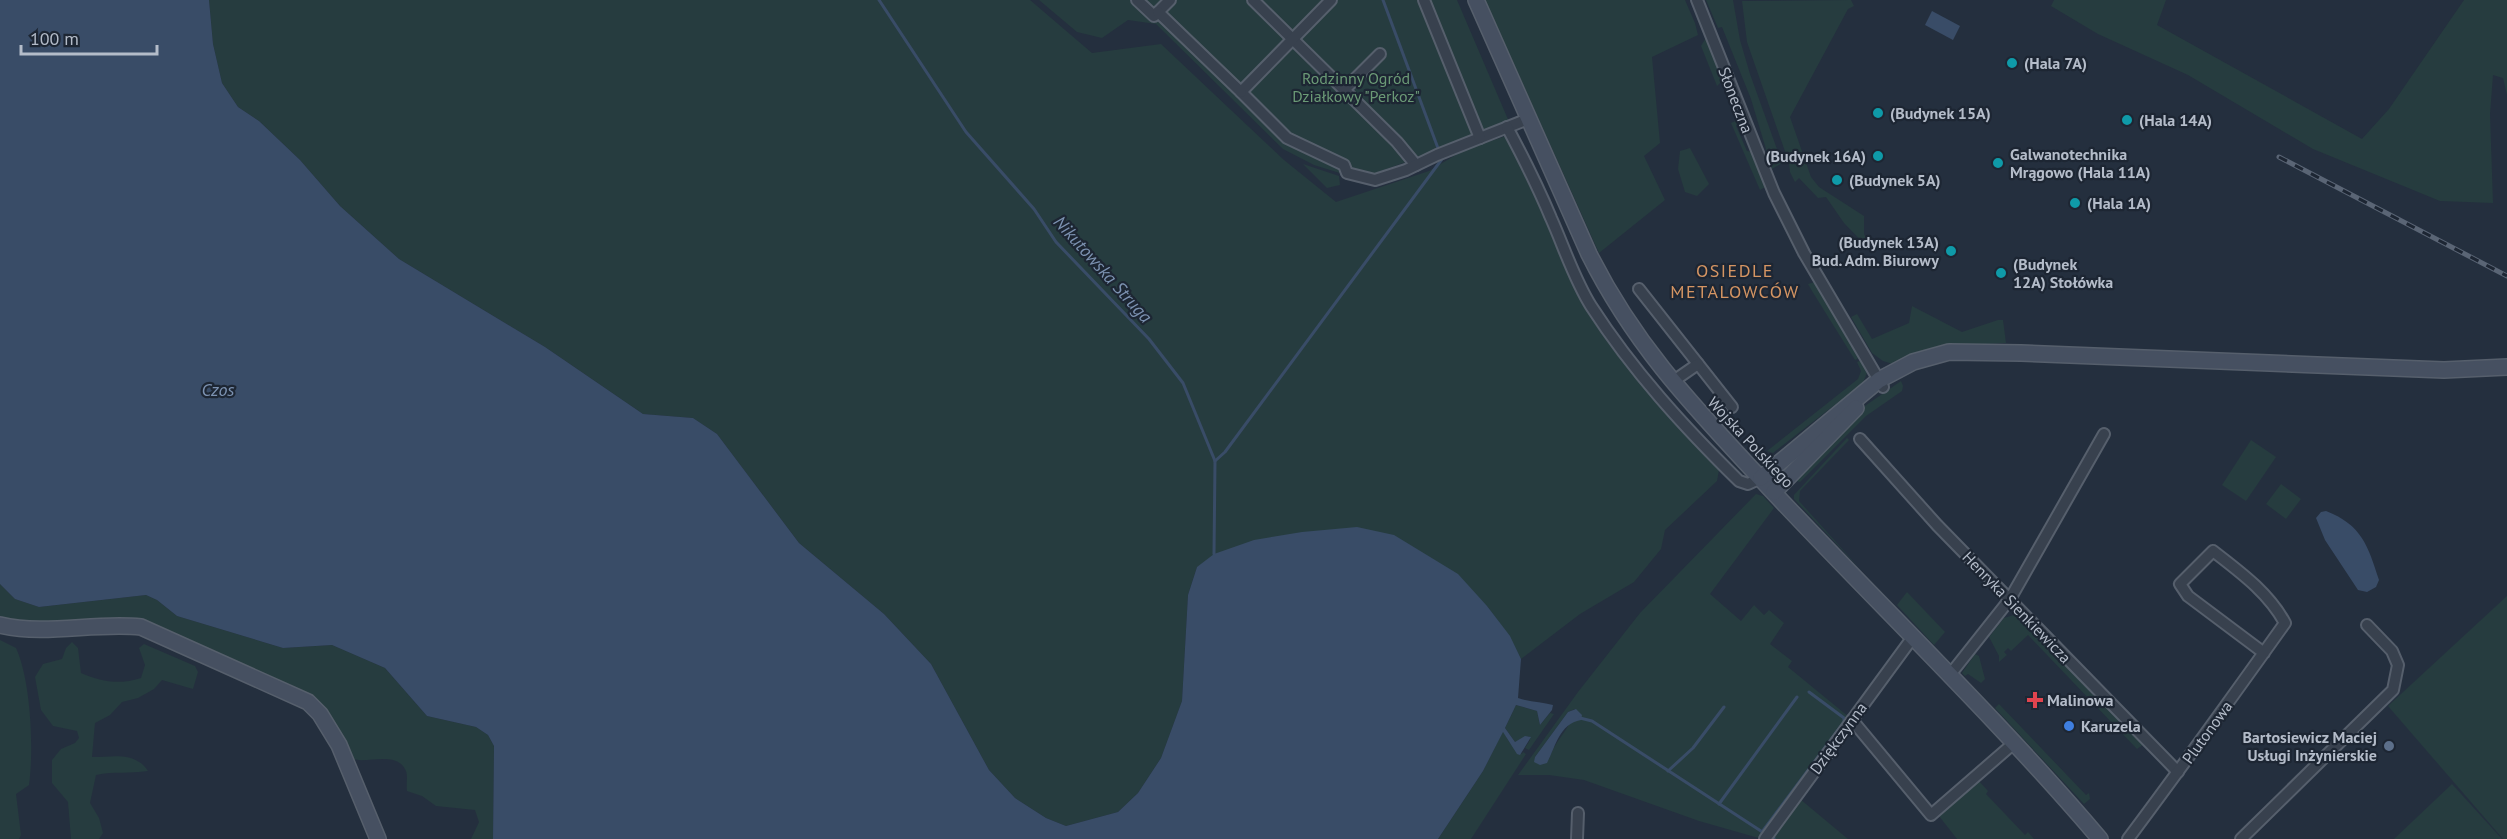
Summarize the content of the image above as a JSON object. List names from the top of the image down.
{
  "streets": {
    "street": [
      "Słoneczna",
      "Wojska Polskiego",
      "Henryka Sienkiewicza",
      "Plutonowa",
      "Dziękczynna"
    ]
  },
  "crossings": [
    ["Wojska Polskiego", "Dziękczynna"],
    ["Henryka Sienkiewicza", "Plutonowa"]
  ],
  "districts": ["OSIEDLE METALOWCÓW"],
  "water": ["Nikutowska Struga", "Czos"],
  "parks": ["Rodzinny Ogród Działkowy \"Perkoz\""],
  "places": {
    "other": [
      "(Hala 7A)",
      "(Budynek 15A)",
      "(Hala 14A)",
      "(Budynek 16A)",
      "Galwanotechnika Mrągowo (Hala 11A)",
      "(Budynek 5A)",
      "(Hala 1A)",
      "(Budynek 13A) Bud. Adm. Biurowy",
      "(Budynek 12A) Stołówka",
      "Karuzela",
      "Bartosiewicz Maciej Usługi Inżynierskie"
    ],
    "health": ["Malinowa"]
  },
  "scale_bar": "100 m"
}
